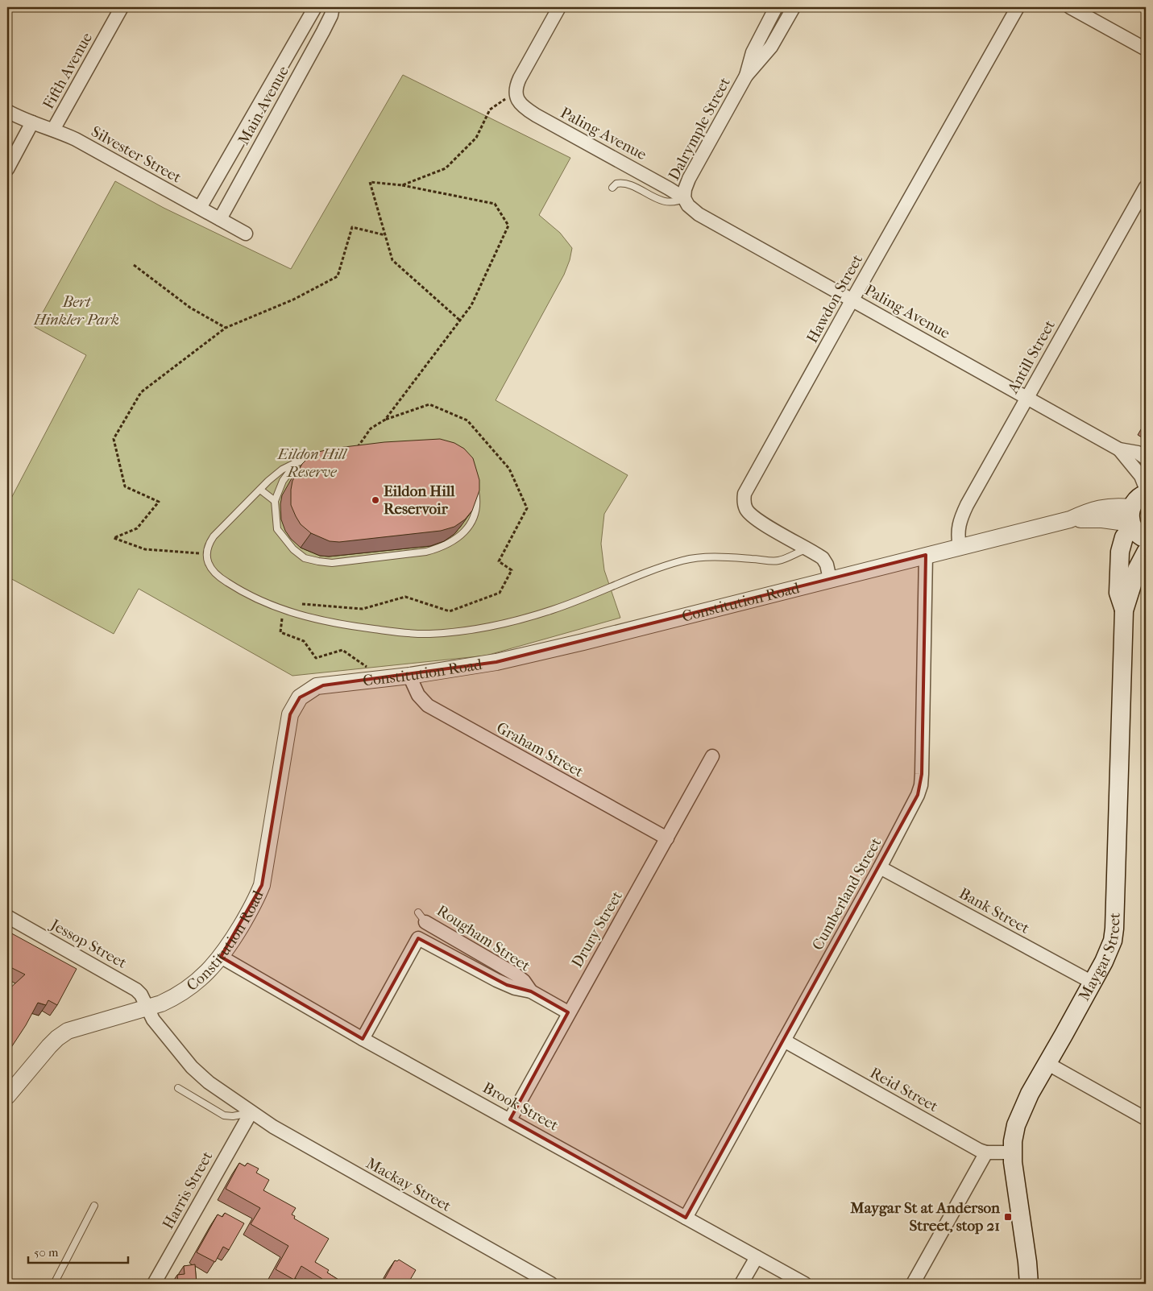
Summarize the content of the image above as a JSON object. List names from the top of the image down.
{
  "streets": {
    "main road": ["Maygar Street"],
    "street": [
      "Fifth Avenue",
      "Main Avenue",
      "Dalrymple Street",
      "Paling Avenue",
      "Silvester Street",
      "Hawdon Street",
      "Antill Street",
      "Constitution Road",
      "Graham Street",
      "Cumberland Street",
      "Bank Street",
      "Drury Street",
      "Rougham Street",
      "Jessop Street",
      "Reid Street",
      "Brook Street",
      "Mackay Street",
      "Harris Street"
    ]
  },
  "crossings": [
    ["Fifth Avenue", "Silvester Street"],
    ["Main Avenue", "Silvester Street"],
    ["Dalrymple Street", "Paling Avenue"],
    ["Paling Avenue", "Hawdon Street"],
    ["Paling Avenue", "Antill Street"],
    ["Hawdon Street", "Constitution Road"],
    ["Antill Street", "Constitution Road"],
    ["Constitution Road", "Graham Street"],
    ["Constitution Road", "Cumberland Street"],
    ["Constitution Road", "Jessop Street"],
    ["Constitution Road", "Maygar Street"],
    ["Constitution Road", "Brook Street"],
    ["Constitution Road", "Mackay Street"],
    ["Graham Street", "Drury Street"],
    ["Cumberland Street", "Bank Street"],
    ["Cumberland Street", "Reid Street"],
    ["Cumberland Street", "Brook Street"],
    ["Bank Street", "Maygar Street"],
    ["Drury Street", "Rougham Street"],
    ["Drury Street", "Brook Street"],
    ["Rougham Street", "Brook Street"],
    ["Jessop Street", "Mackay Street"],
    ["Maygar Street", "Reid Street"],
    ["Mackay Street", "Harris Street"]
  ],
  "parks": ["Bert Hinkler Park", "Eildon Hill Reserve"],
  "places": {
    "other": ["Eildon Hill Reservoir"],
    "transit": ["Maygar St at Anderson Street, stop 21"]
  },
  "scale_bar": "50 m"
}
